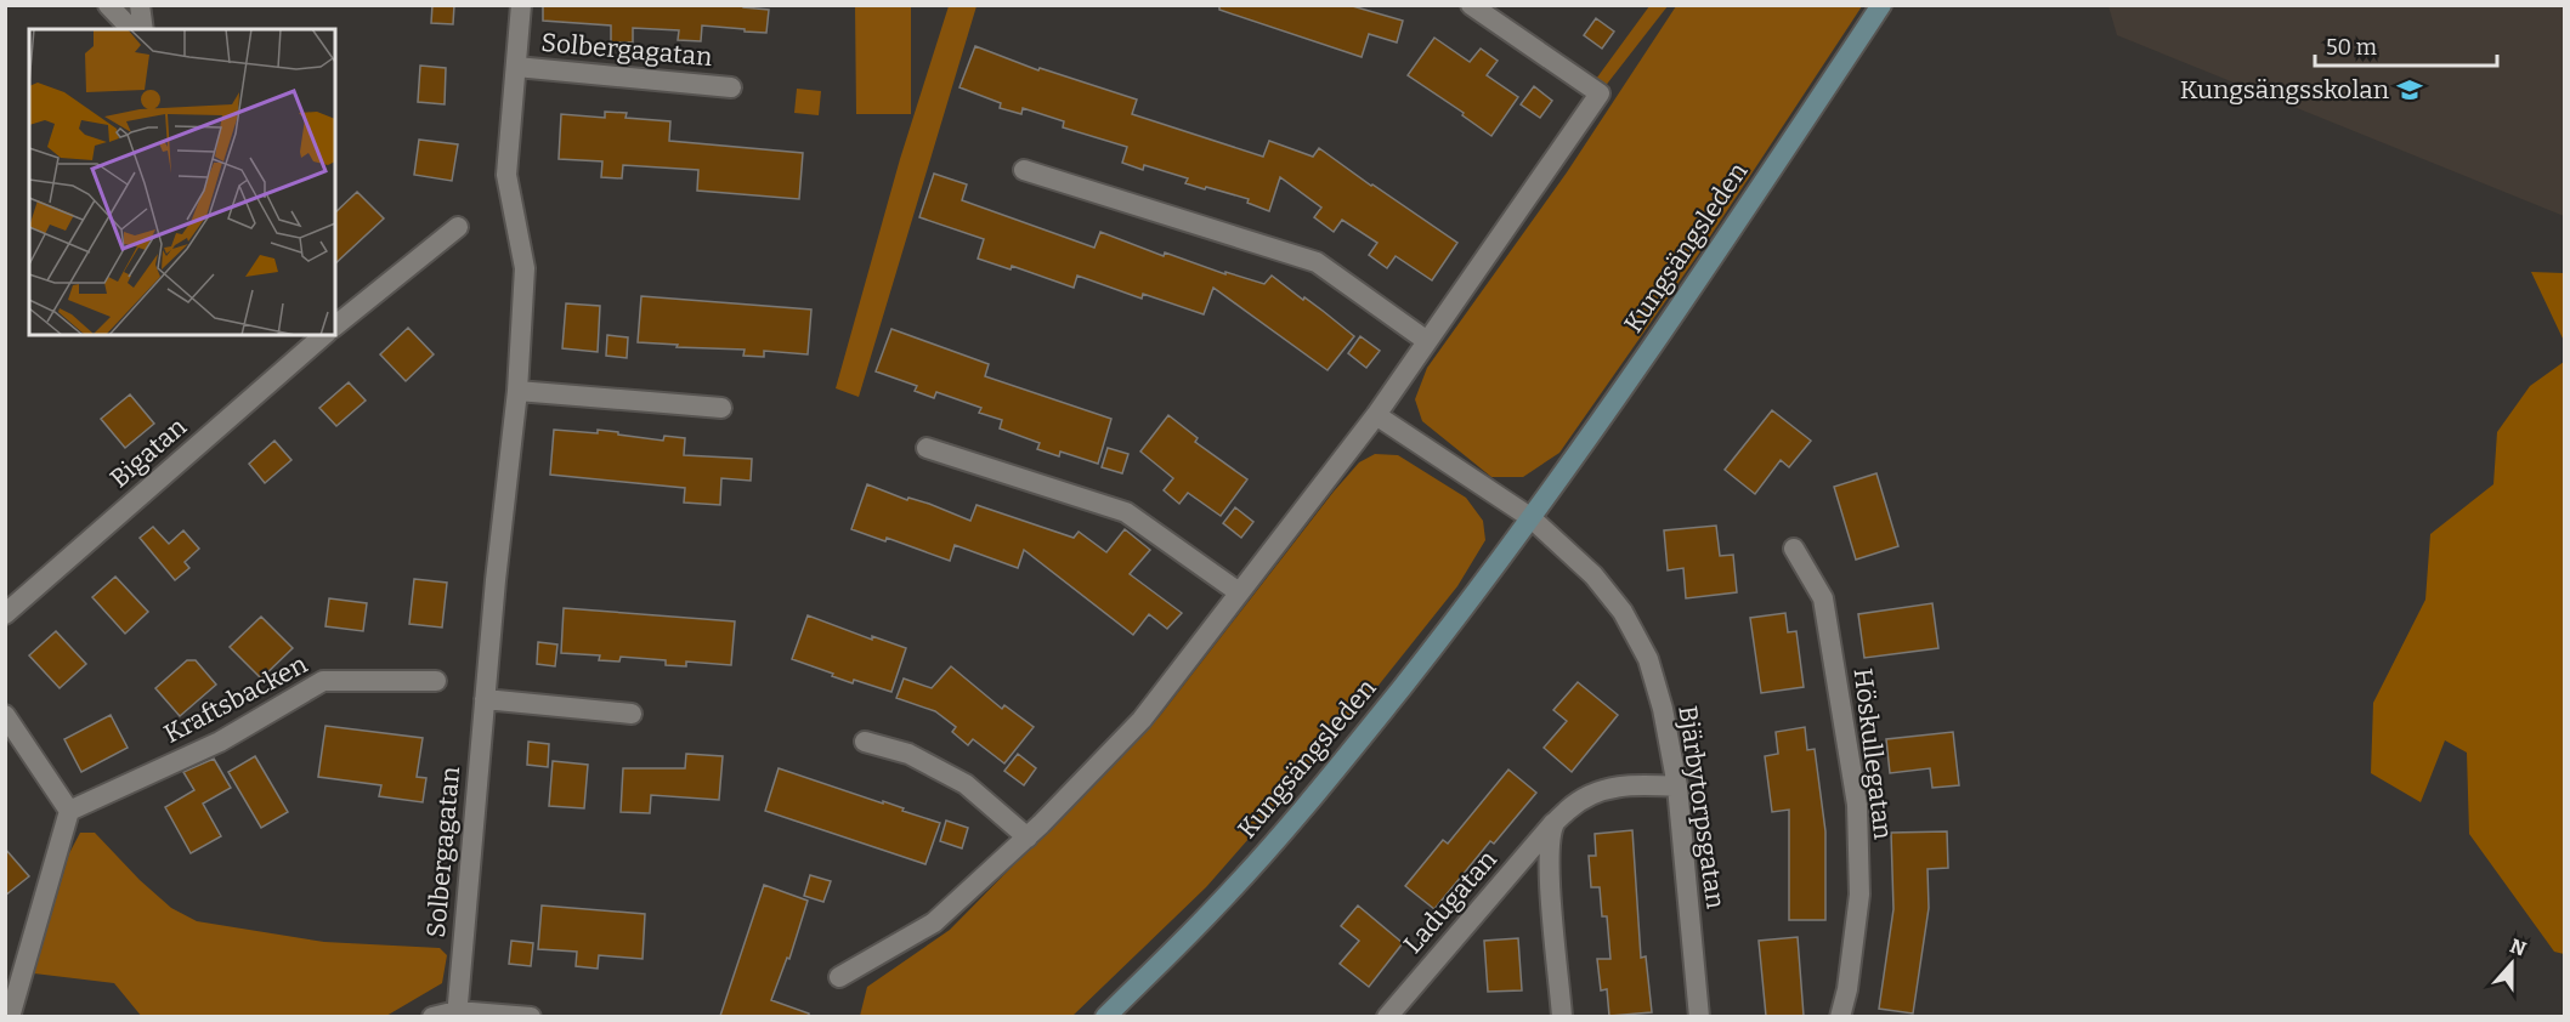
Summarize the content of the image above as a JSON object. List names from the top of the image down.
{
  "streets": {
    "main road": ["Kungsängsleden"],
    "street": [
      "Solbergagatan",
      "Bigatan",
      "Kraftsbacken",
      "Höskullegatan",
      "Bjärbytorpsgatan",
      "Ladugatan"
    ]
  },
  "crossings": [
    ["Kungsängsleden", "Bjärbytorpsgatan"],
    ["Bjärbytorpsgatan", "Ladugatan"]
  ],
  "places": {
    "school or university": ["Kungsängsskolan"]
  },
  "scale_bar": "50 m",
  "north": "top"
}
